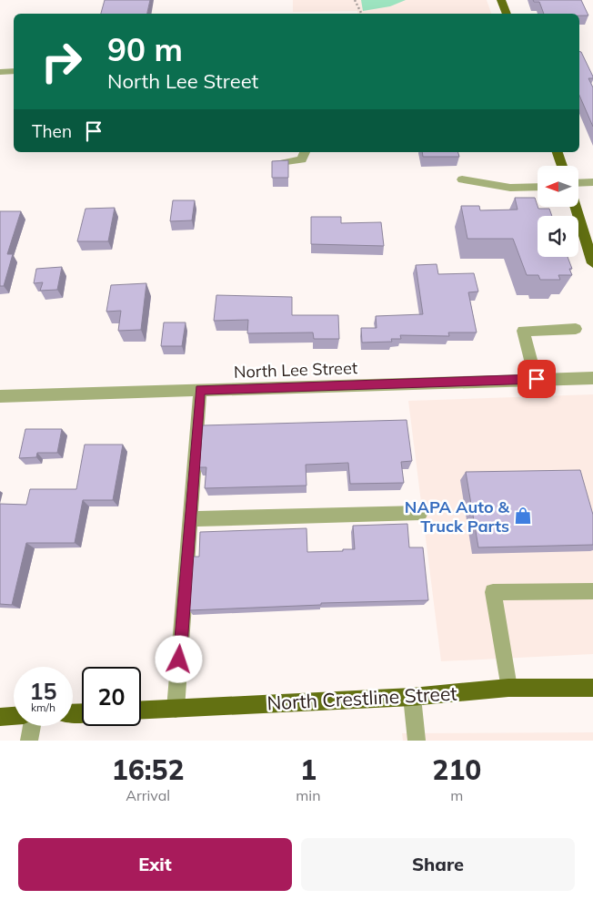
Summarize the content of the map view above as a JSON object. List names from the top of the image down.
{
  "streets": {
    "main road": ["North Crestline Street"],
    "street": ["North Lee Street"]
  },
  "places": {
    "shop": ["NAPA Auto & Truck Parts"]
  },
  "north": "left",
  "page": {
    "turn": ["90 m", "North Lee Street"],
    "then": "Then",
    "speed": "15 km/h",
    "limit": "20",
    "eta": [
      "16:52",
      "Arrival",
      "1",
      "min",
      "210",
      "m"
    ],
    "buttons": ["Exit", "Share"]
  }
}
